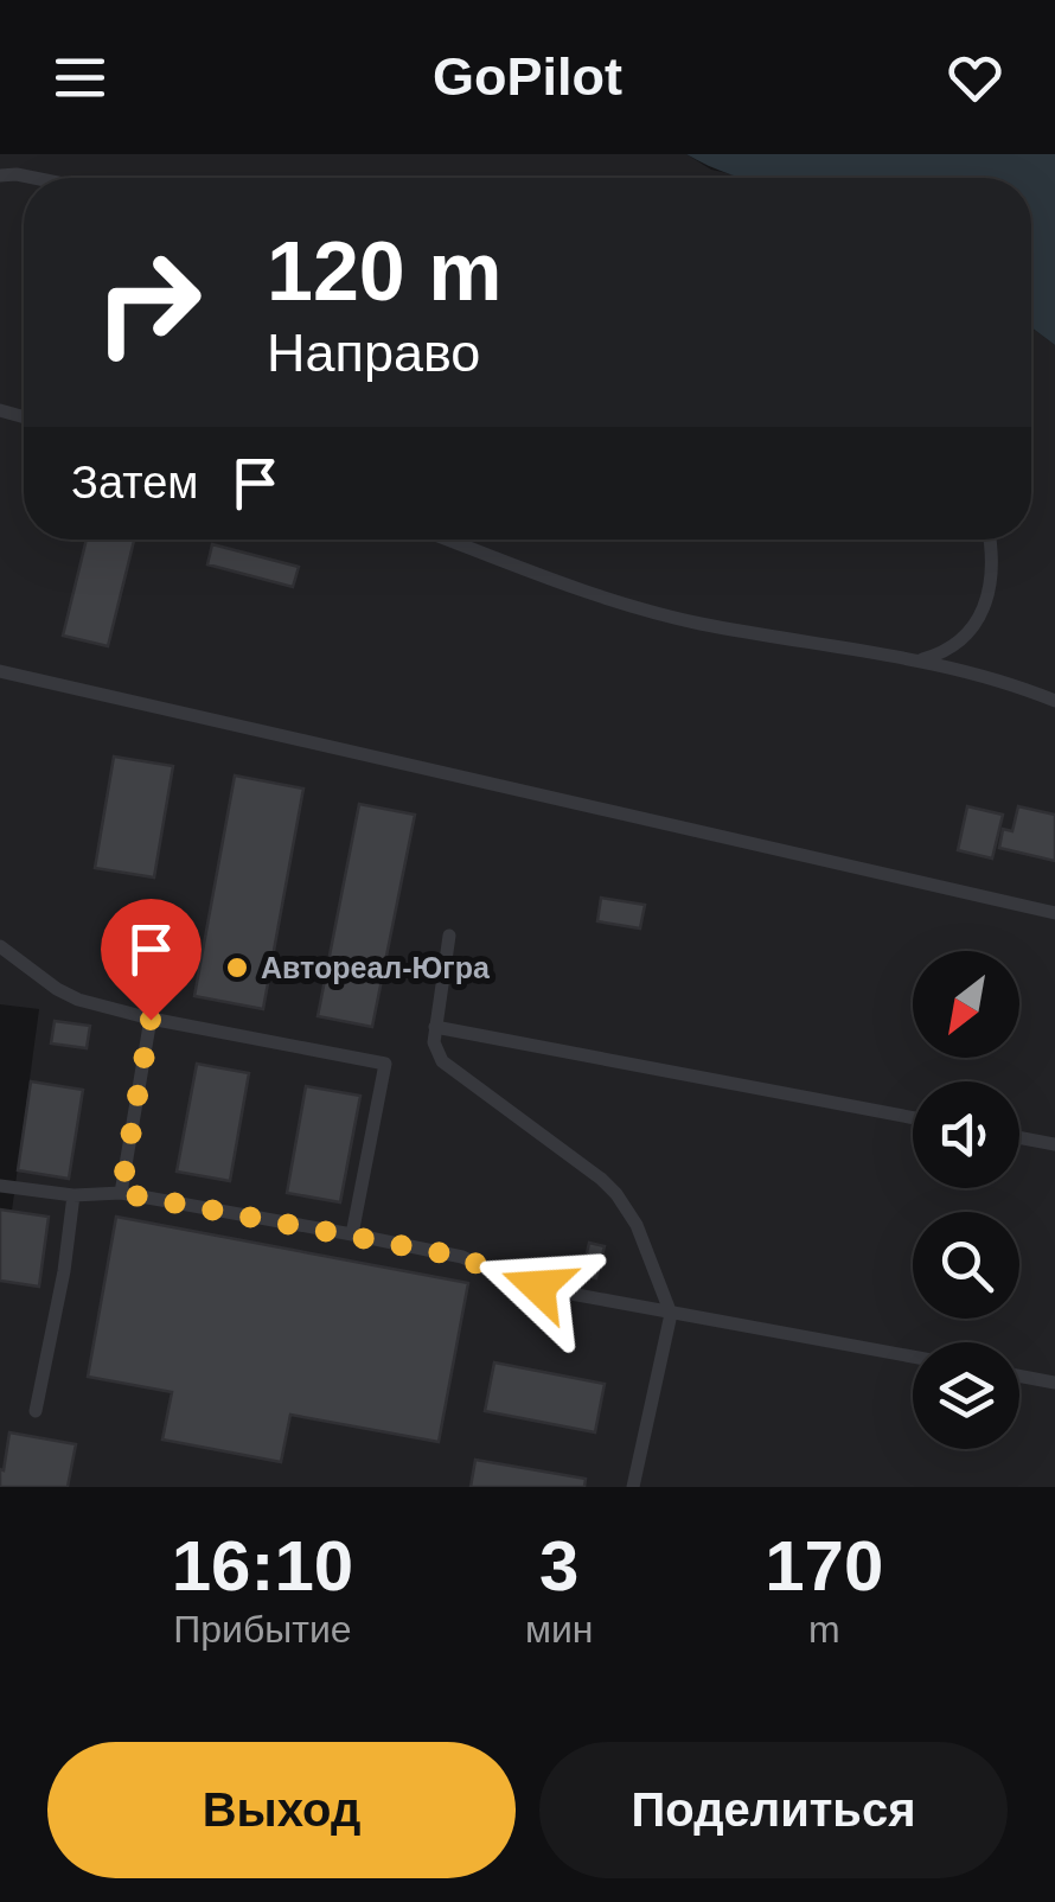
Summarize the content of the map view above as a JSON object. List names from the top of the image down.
{
  "places": ["Автореал-Югра"],
  "north": "bottom left",
  "page": {
    "header": "GoPilot",
    "turn": ["120 m", "Направо"],
    "then": "Затем",
    "eta": [
      "16:10",
      "Прибытие",
      "3",
      "мин",
      "170",
      "m"
    ],
    "buttons": ["Выход", "Поделиться"]
  }
}
